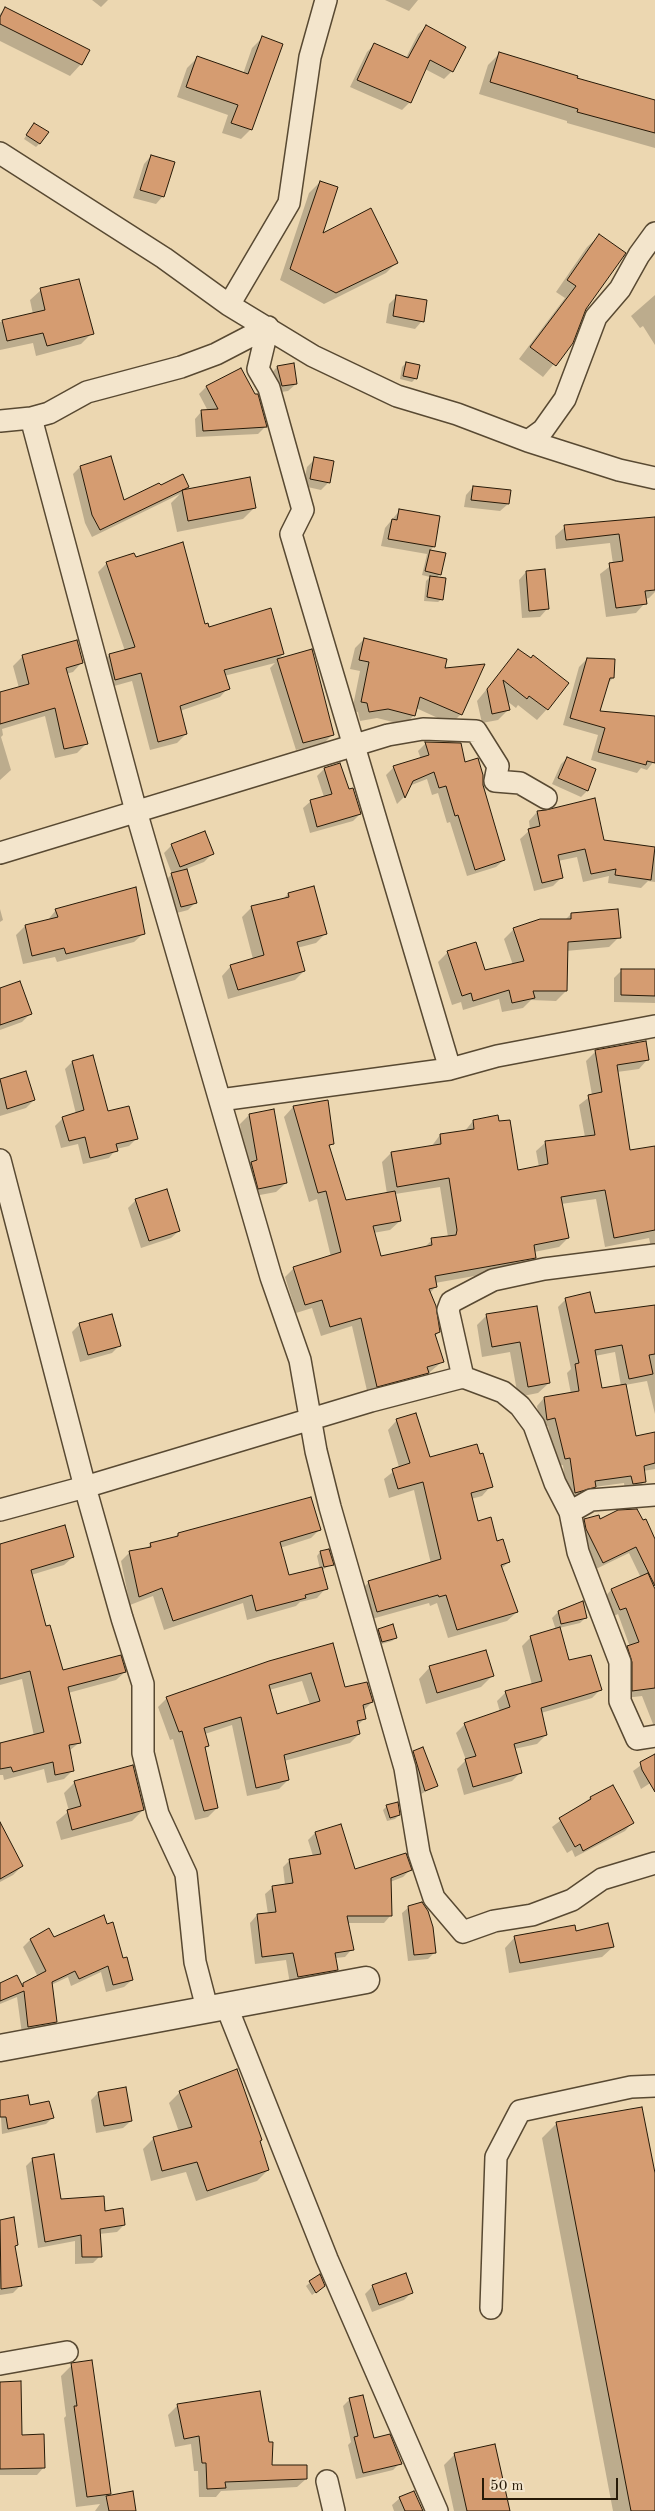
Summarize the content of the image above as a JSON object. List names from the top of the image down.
{
  "scale_bar": "50 m"
}
